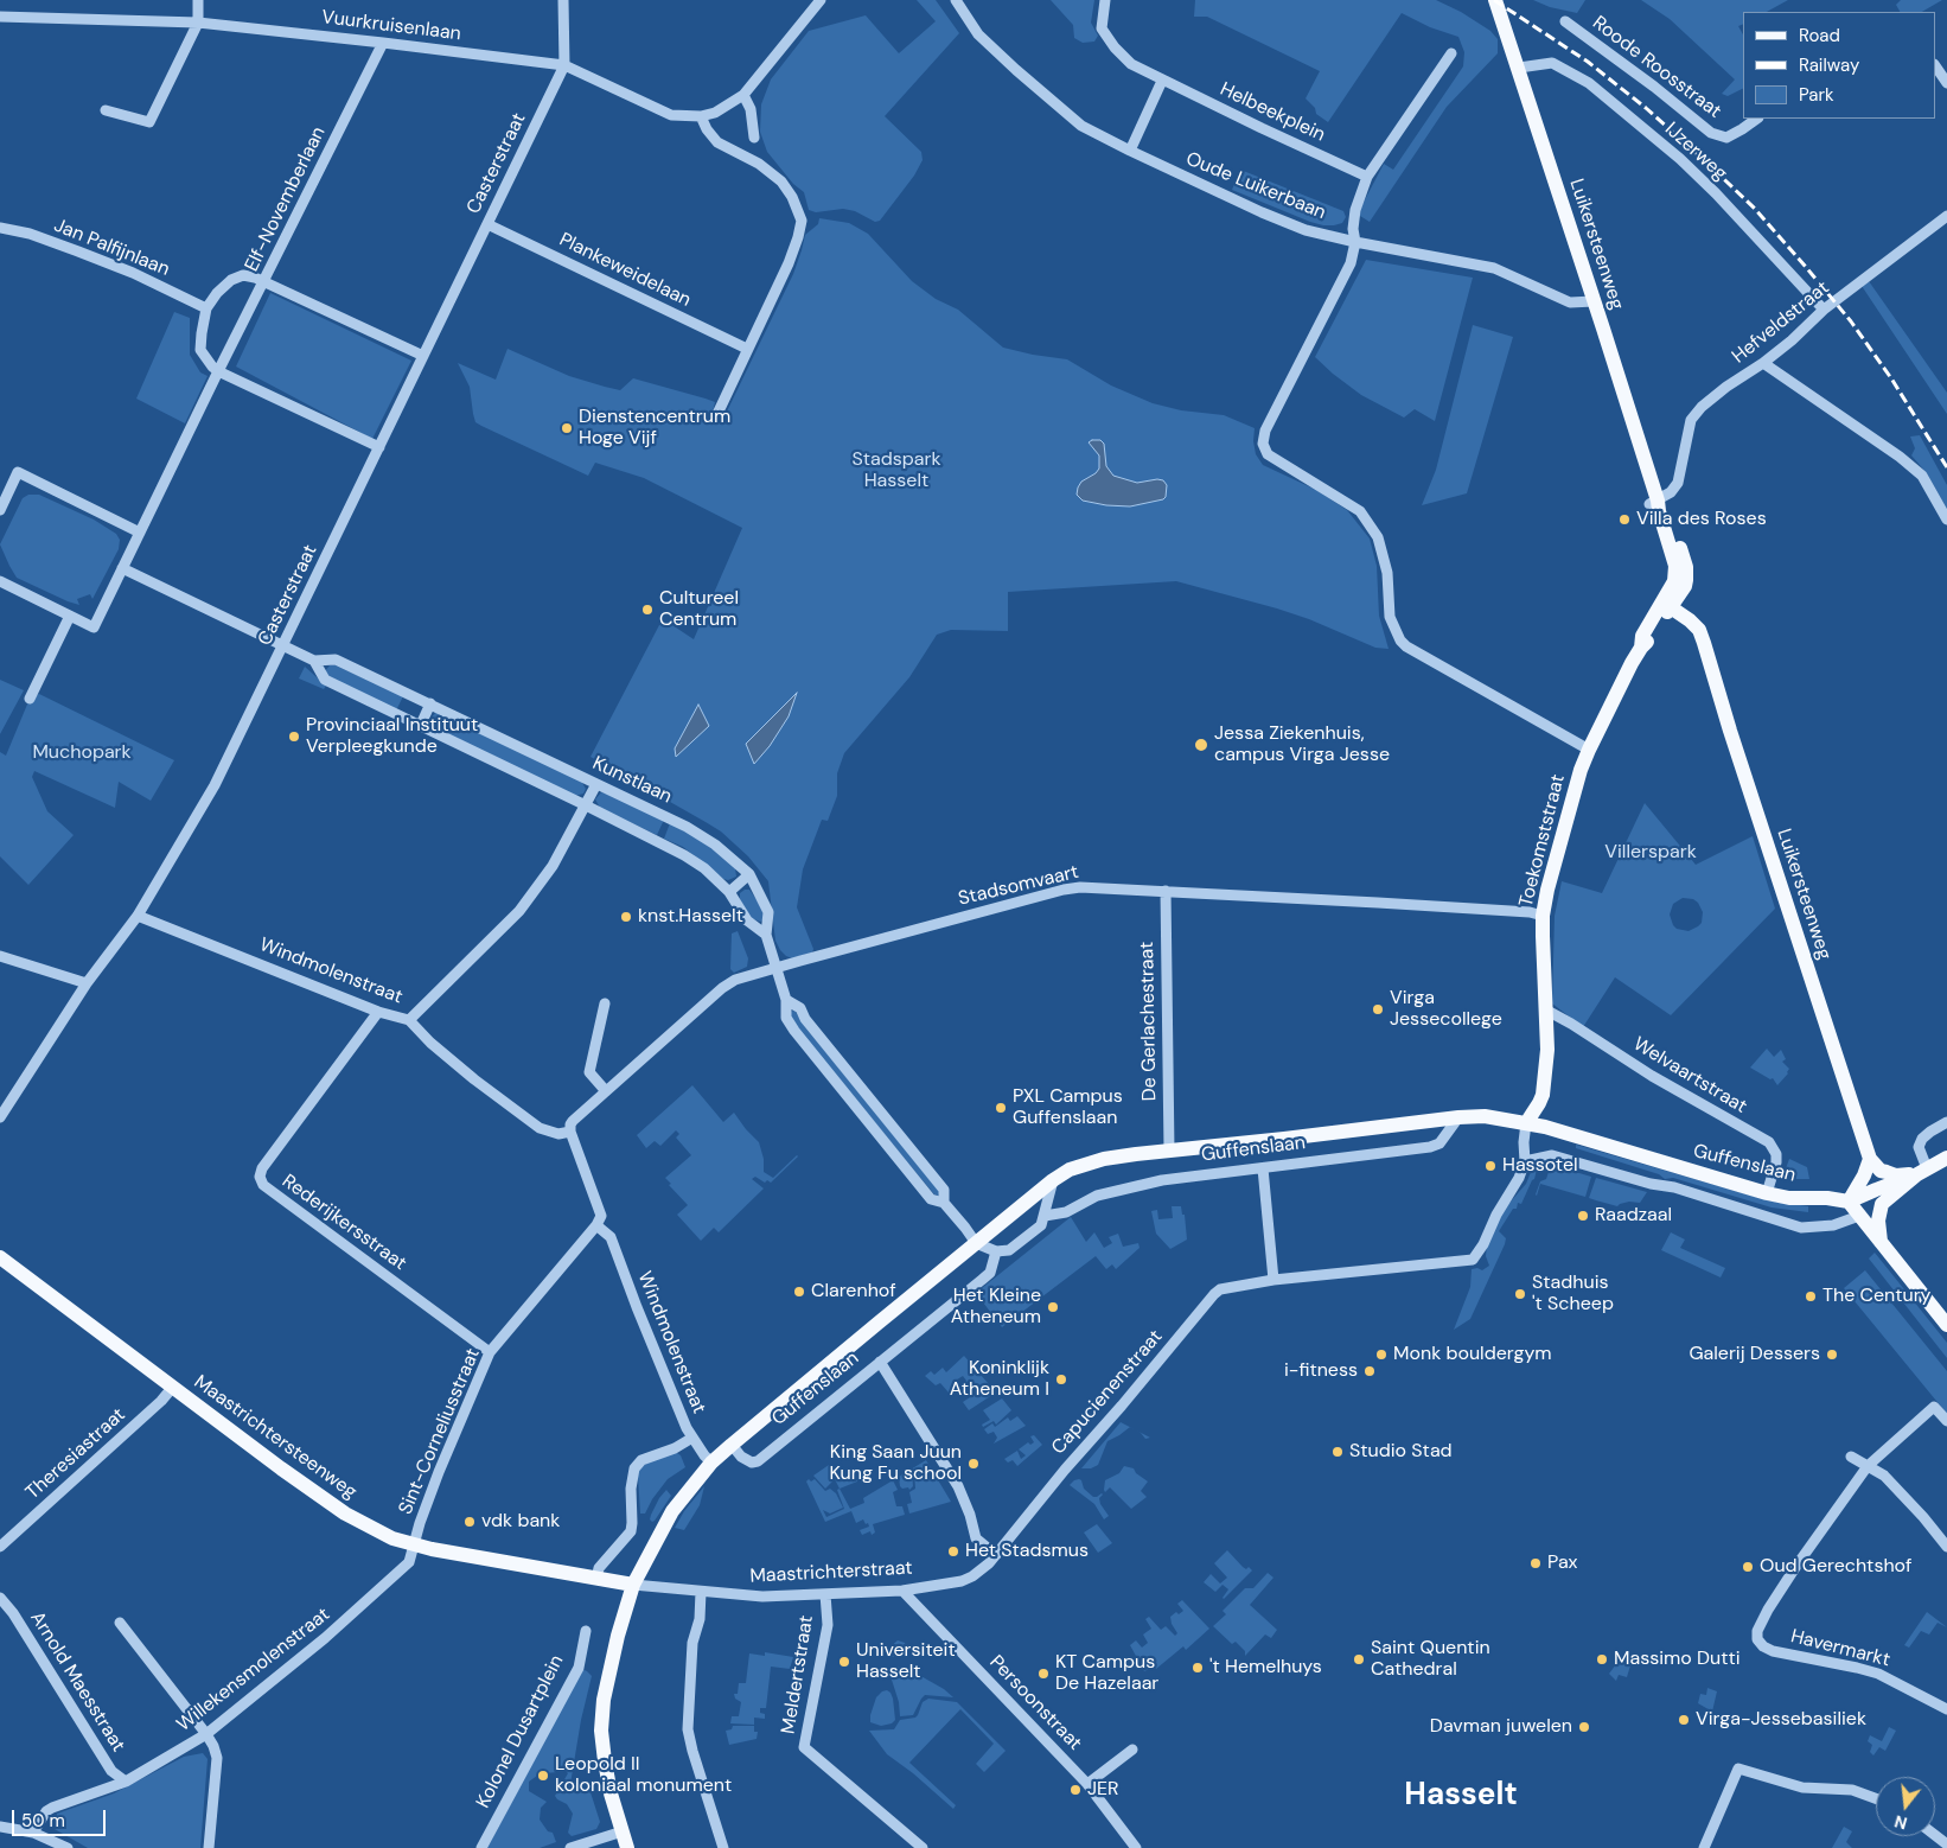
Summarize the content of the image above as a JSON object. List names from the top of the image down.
{
  "streets": {
    "main road": [
      "Luikersteenweg",
      "Toekomststraat",
      "Guffenslaan",
      "Maastrichtersteenweg"
    ],
    "street": [
      "Vuurkruisenlaan",
      "Roode Roosstraat",
      "Helbeekplein",
      "IJzerweg",
      "Casterstraat",
      "Oude Luikerbaan",
      "Elf-Novemberlaan",
      "Jan Palfijnlaan",
      "Plankeweidelaan",
      "Hefveldstraat",
      "Kunstlaan",
      "Stadsomvaart",
      "Windmolenstraat",
      "De Gerlachestraat",
      "Welvaartstraat",
      "Rederijkersstraat",
      "Capucienenstraat",
      "Sint-Corneliusstraat",
      "Theresiastraat",
      "Maastrichterstraat",
      "Havermarkt",
      "Willekensmolenstraat",
      "Meldertstraat",
      "Arnold Maesstraat",
      "Persoonstraat",
      "Kolonel Dusartplein"
    ]
  },
  "crossings": [
    ["Vuurkruisenlaan", "Casterstraat"],
    ["Vuurkruisenlaan", "Elf-Novemberlaan"],
    ["IJzerweg", "Luikersteenweg"],
    ["IJzerweg", "Hefveldstraat"],
    ["Casterstraat", "Plankeweidelaan"],
    ["Casterstraat", "Kunstlaan"],
    ["Casterstraat", "Windmolenstraat"],
    ["Oude Luikerbaan", "Luikersteenweg"],
    ["Elf-Novemberlaan", "Kunstlaan"],
    ["Luikersteenweg", "Hefveldstraat"],
    ["Luikersteenweg", "Toekomststraat"],
    ["Kunstlaan", "Stadsomvaart"],
    ["Kunstlaan", "Guffenslaan"],
    ["Toekomststraat", "Stadsomvaart"],
    ["Toekomststraat", "Welvaartstraat"],
    ["Toekomststraat", "Guffenslaan"],
    ["Stadsomvaart", "Windmolenstraat"],
    ["Stadsomvaart", "De Gerlachestraat"],
    ["Windmolenstraat", "Guffenslaan"],
    ["Windmolenstraat", "Rederijkersstraat"],
    ["Windmolenstraat", "Sint-Corneliusstraat"],
    ["De Gerlachestraat", "Guffenslaan"],
    ["Welvaartstraat", "Guffenslaan"],
    ["Guffenslaan", "Maastrichtersteenweg"],
    ["Guffenslaan", "Maastrichterstraat"],
    ["Rederijkersstraat", "Sint-Corneliusstraat"],
    ["Capucienenstraat", "Maastrichterstraat"],
    ["Sint-Corneliusstraat", "Maastrichtersteenweg"],
    ["Sint-Corneliusstraat", "Willekensmolenstraat"],
    ["Maastrichtersteenweg", "Theresiastraat"],
    ["Maastrichtersteenweg", "Maastrichterstraat"],
    ["Maastrichtersteenweg", "Willekensmolenstraat"],
    ["Maastrichterstraat", "Meldertstraat"],
    ["Maastrichterstraat", "Persoonstraat"],
    ["Willekensmolenstraat", "Arnold Maesstraat"]
  ],
  "districts": ["Hasselt"],
  "parks": ["Stadspark Hasselt", "Muchopark", "Villerspark"],
  "places": [
    "Dienstencentrum Hoge Vijf",
    "Villa des Roses",
    "Cultureel Centrum",
    "Provinciaal Instituut Verpleegkunde",
    "Jessa Ziekenhuis, campus Virga Jesse",
    "knst.Hasselt",
    "Virga Jessecollege",
    "PXL Campus Guffenslaan",
    "Hassotel",
    "Raadzaal",
    "Clarenhof",
    "Stadhuis 't Scheep",
    "The Century",
    "Het Kleine Atheneum",
    "Monk bouldergym",
    "Galerij Dessers",
    "i-fitness",
    "Koninklijk Atheneum I",
    "Studio Stad",
    "King Saan Juun Kung Fu school",
    "vdk bank",
    "Het Stadsmus",
    "Pax",
    "Oud Gerechtshof",
    "Saint Quentin Cathedral",
    "Massimo Dutti",
    "Universiteit Hasselt",
    "'t Hemelhuys",
    "KT Campus De Hazelaar",
    "Virga-Jessebasiliek",
    "Davman juwelen",
    "Leopold II koloniaal monument",
    "JER"
  ],
  "legend": ["Road", "Railway", "Park"],
  "scale_bar": "50 m",
  "north": "bottom"
}
